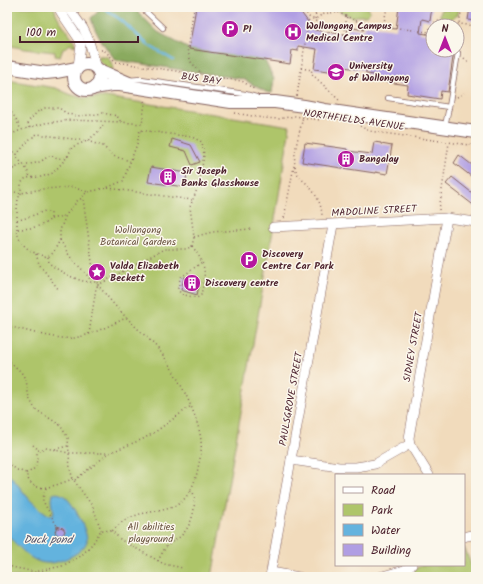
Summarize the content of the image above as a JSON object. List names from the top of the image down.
{
  "streets": {
    "main road": ["NORTHFIELDS AVENUE"],
    "street": ["MADOLINE STREET", "SIDNEY STREET", "PAULSGROVE STREET"],
    "lane": ["BUS BAY"]
  },
  "crossings": [
    ["BUS BAY", "NORTHFIELDS AVENUE"],
    ["MADOLINE STREET", "SIDNEY STREET"],
    ["MADOLINE STREET", "PAULSGROVE STREET"]
  ],
  "water": ["Duck pond"],
  "parks": ["Wollongong Botanical Gardens", "All abilities playground"],
  "places": {
    "parking": ["P1", "Discovery Centre Car Park"],
    "hospital": ["Wollongong Campus Medical Centre"],
    "school or university": ["University of Wollongong"],
    "building": ["Bangalay", "Sir Joseph Banks Glasshouse", "Discovery centre"],
    "place": ["Valda Elizabeth Beckett"]
  },
  "legend": [
    "Road",
    "Park",
    "Water",
    "Building"
  ],
  "scale_bar": "100 m",
  "north": "top"
}
